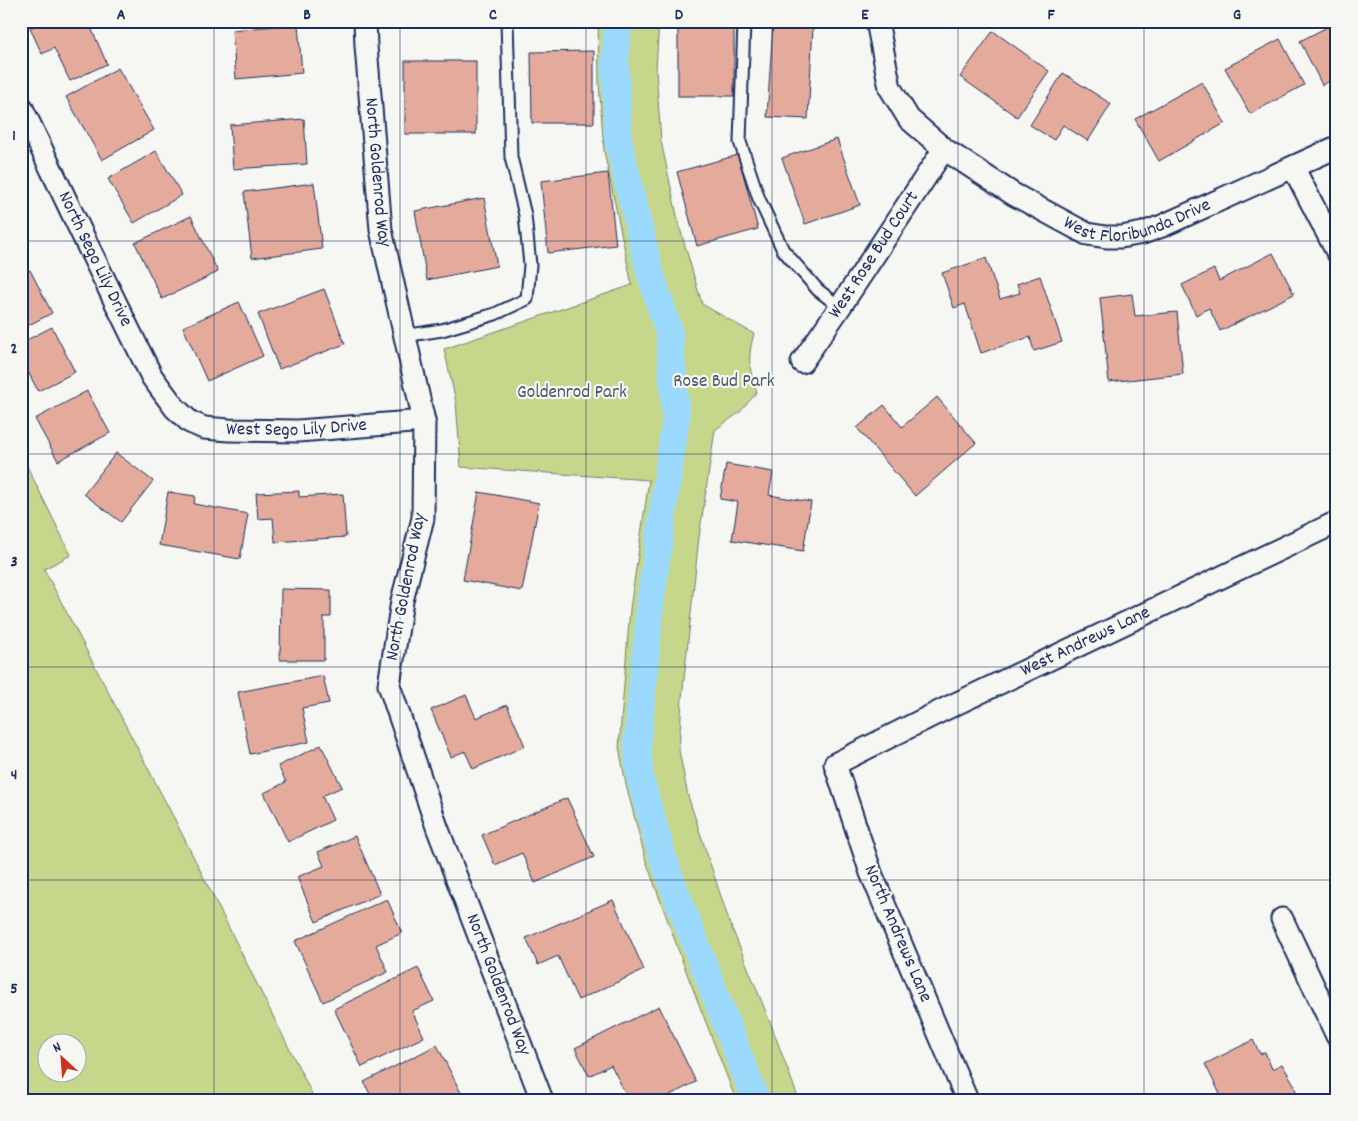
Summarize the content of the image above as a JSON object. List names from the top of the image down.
{
  "streets": {
    "street": [
      "North Goldenrod Way",
      "West Floribunda Drive",
      "West Rose Bud Court",
      "North Sego Lily Drive",
      "West Sego Lily Drive",
      "West Andrews Lane",
      "North Andrews Lane"
    ]
  },
  "crossings": [
    ["North Goldenrod Way", "West Sego Lily Drive"],
    ["West Floribunda Drive", "West Rose Bud Court"],
    ["North Sego Lily Drive", "West Sego Lily Drive"],
    ["West Andrews Lane", "North Andrews Lane"]
  ],
  "parks": ["Rose Bud Park", "Goldenrod Park"],
  "north": "top left",
  "grid": {
    "columns": [
      "A",
      "B",
      "C",
      "D",
      "E",
      "F",
      "G"
    ],
    "rows": [
      "1",
      "2",
      "3",
      "4",
      "5"
    ]
  }
}
